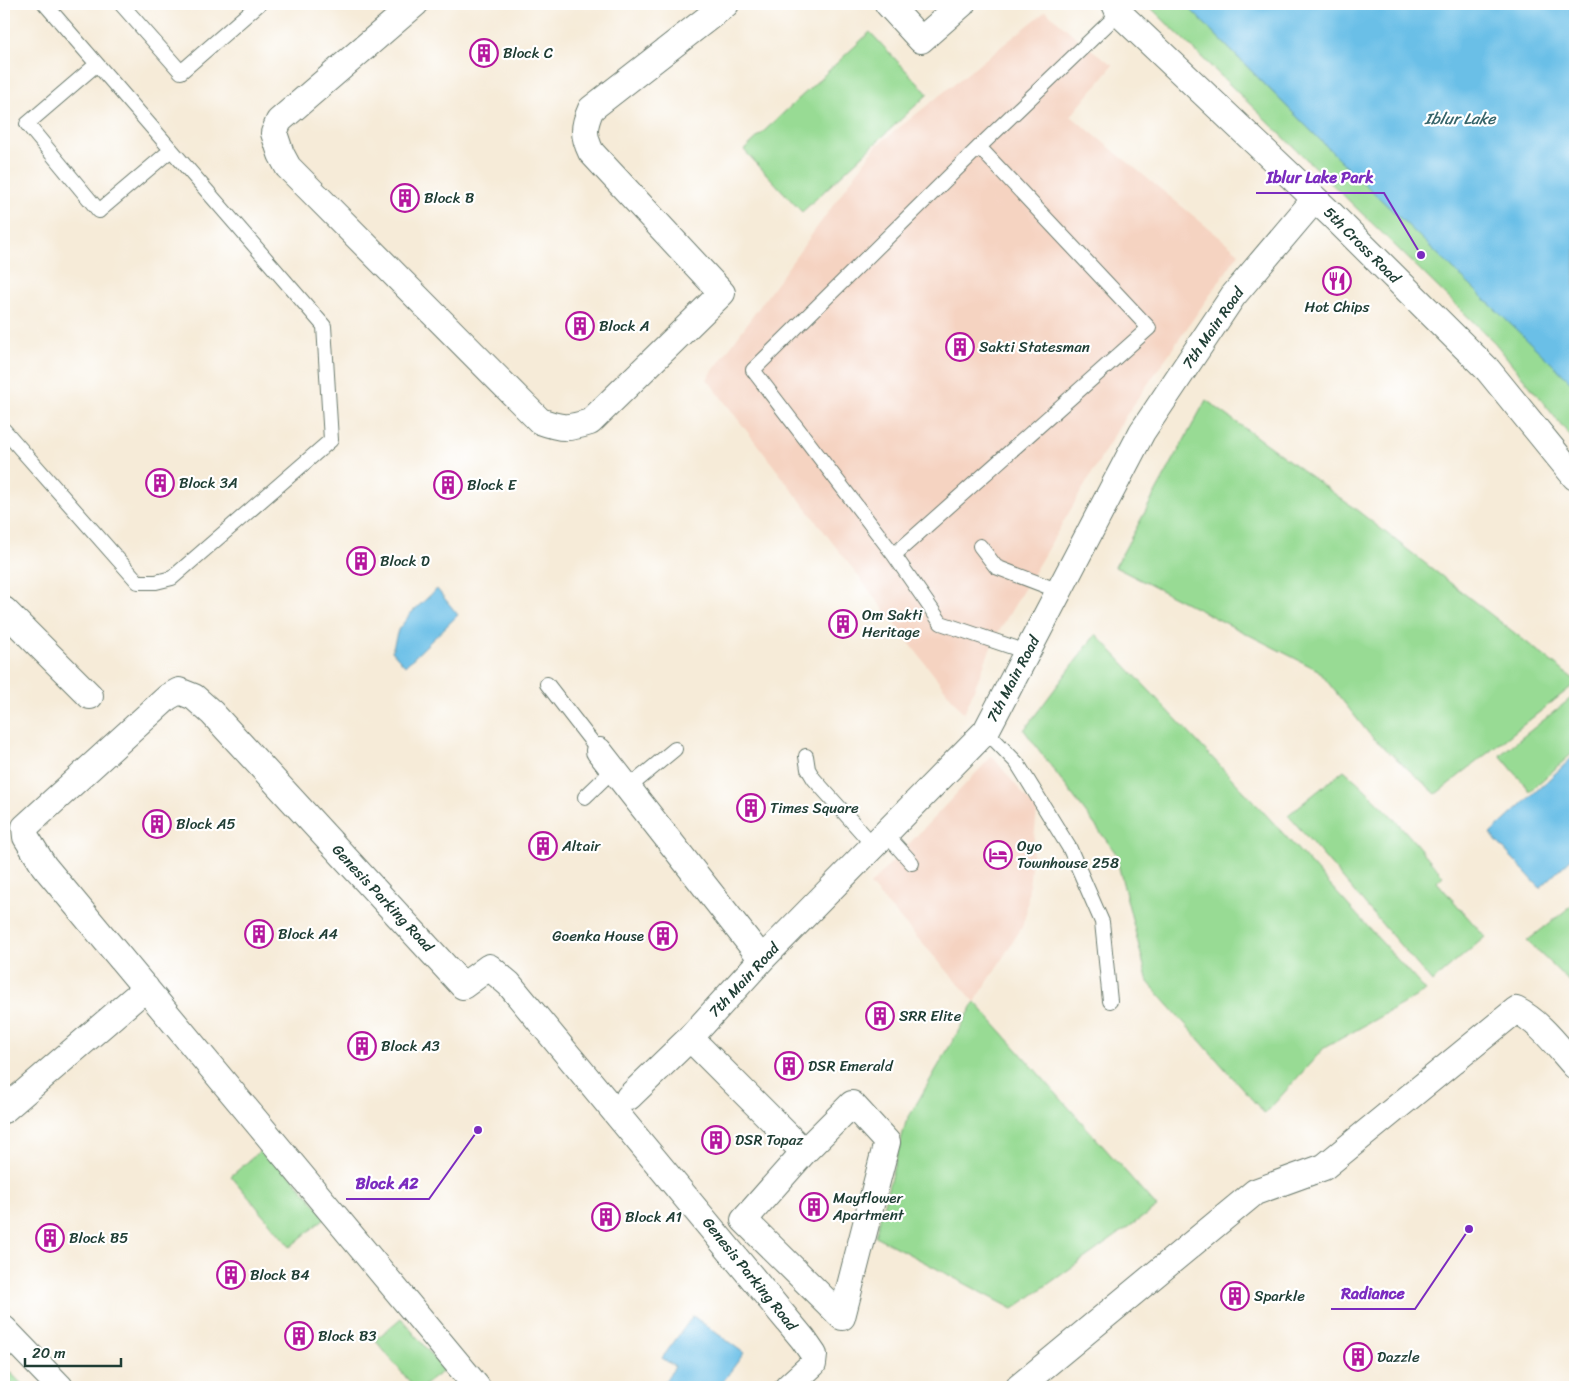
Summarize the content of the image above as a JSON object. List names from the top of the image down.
{
  "streets": {
    "street": ["5th Cross Road", "7th Main Road", "Genesis Parking Road"]
  },
  "crossings": [
    ["5th Cross Road", "7th Main Road"]
  ],
  "water": ["Iblur Lake"],
  "places": {
    "building": [
      "Block C",
      "Block B",
      "Block A",
      "Sakti Statesman",
      "Block 3A",
      "Block E",
      "Block D",
      "Om Sakti Heritage",
      "Times Square",
      "Block A5",
      "Altair",
      "Block A4",
      "Goenka House",
      "SRR Elite",
      "Block A3",
      "DSR Emerald",
      "DSR Topaz",
      "Mayflower Apartment",
      "Block A1",
      "Block B5",
      "Block B4",
      "Sparkle",
      "Block B3",
      "Dazzle"
    ],
    "other": ["Iblur Lake Park", "Block A2", "Radiance"],
    "restaurant": ["Hot Chips"],
    "hotel": ["Oyo Townhouse 258"]
  },
  "scale_bar": "20 m"
}
